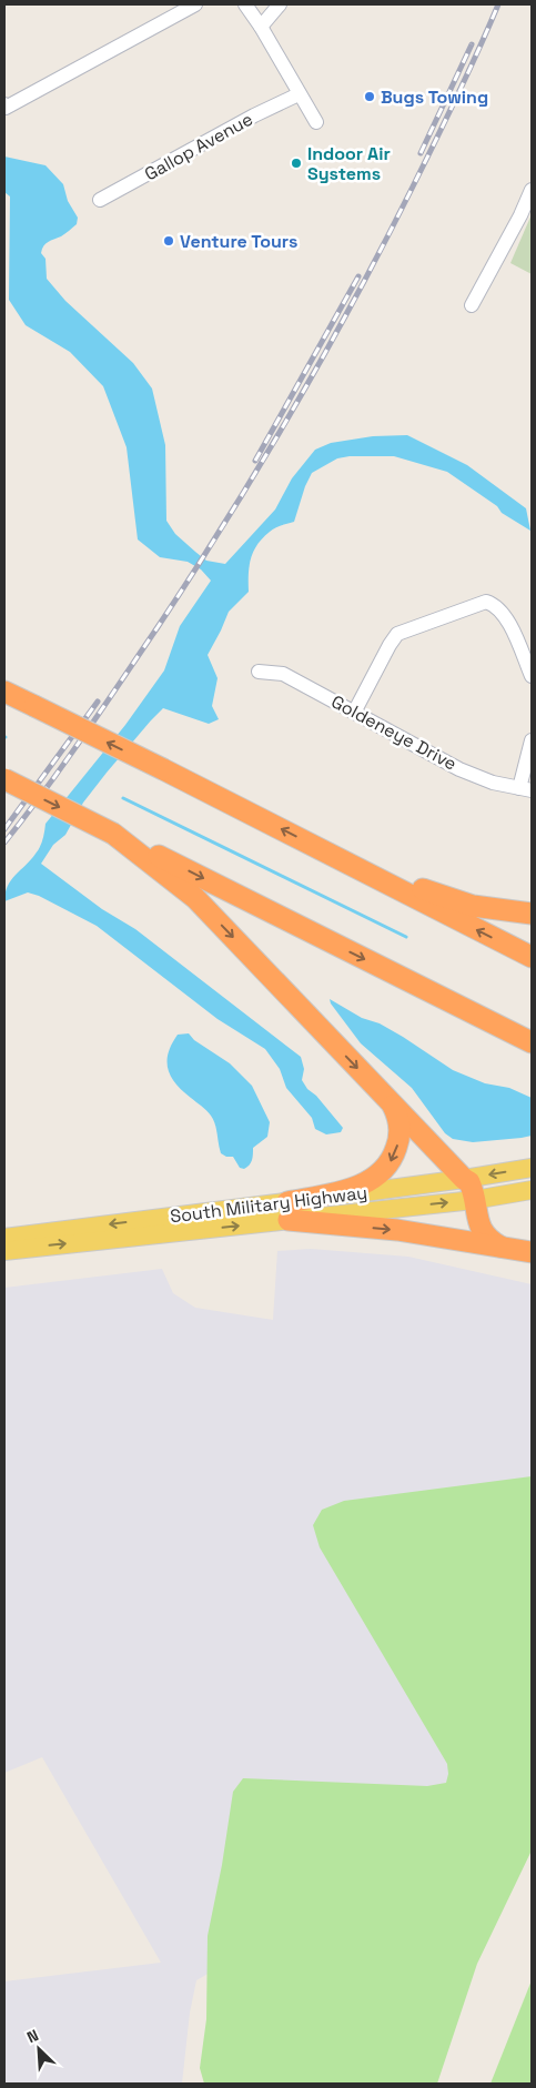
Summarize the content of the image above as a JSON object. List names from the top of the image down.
{
  "streets": {
    "main road": ["South Military Highway"],
    "street": ["Gallop Avenue", "Goldeneye Drive"]
  },
  "places": ["Bugs Towing", "Indoor Air Systems", "Venture Tours"],
  "north": "top left"
}
